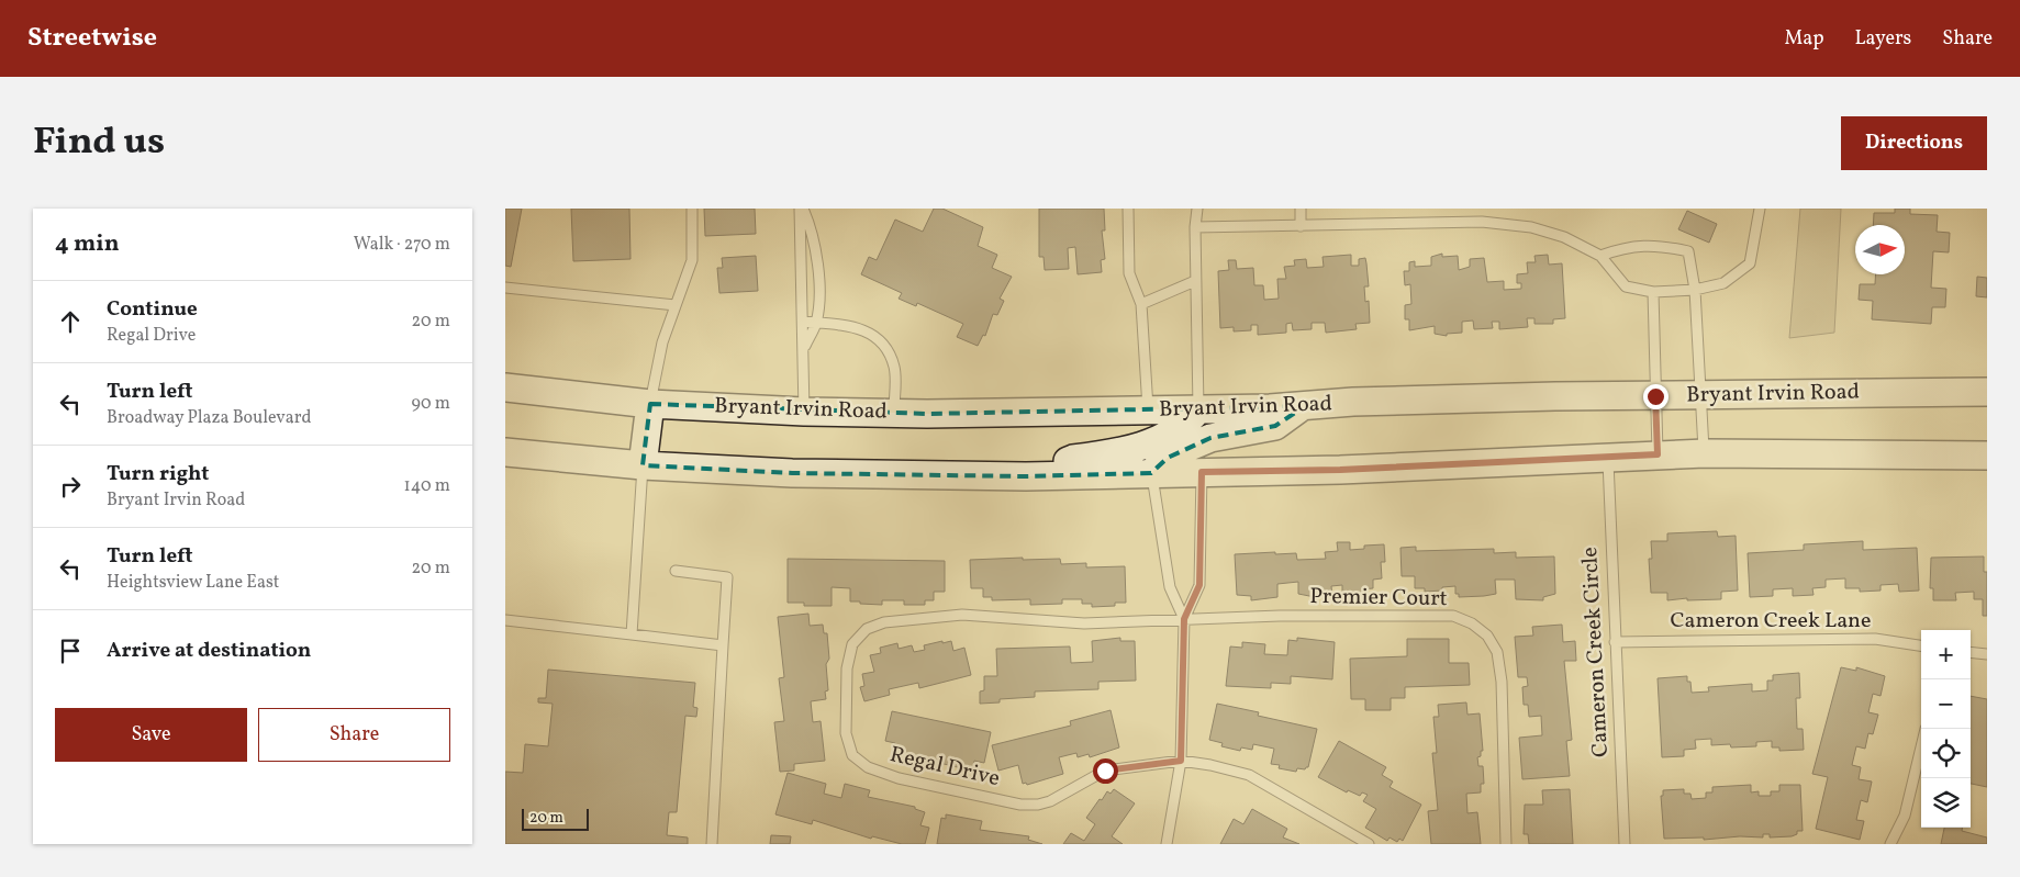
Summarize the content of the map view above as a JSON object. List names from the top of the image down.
{
  "streets": {
    "main road": ["Bryant Irvin Road"],
    "lane": [
      "Premier Court",
      "Cameron Creek Lane",
      "Cameron Creek Circle",
      "Regal Drive"
    ]
  },
  "crossings": [
    ["Premier Court", "Regal Drive"],
    ["Cameron Creek Lane", "Cameron Creek Circle"]
  ],
  "scale_bar": "20 m",
  "north": "right",
  "page": {
    "header": "Streetwise",
    "nav": ["Map", "Layers", "Share"],
    "title": "Find us",
    "buttons": [
      "Directions",
      ["Save", "Share"]
    ],
    "heading": ["4 min", "Walk · 270 m"],
    "list": [
      ["Continue", "Regal Drive", "20 m"],
      ["Turn left", "Broadway Plaza Boulevard", "90 m"],
      ["Turn right", "Bryant Irvin Road", "140 m"],
      ["Turn left", "Heightsview Lane East", "20 m"],
      "Arrive at destination"
    ],
    "map_buttons": ["+", "−"],
    "scale": "20 m"
  }
}
